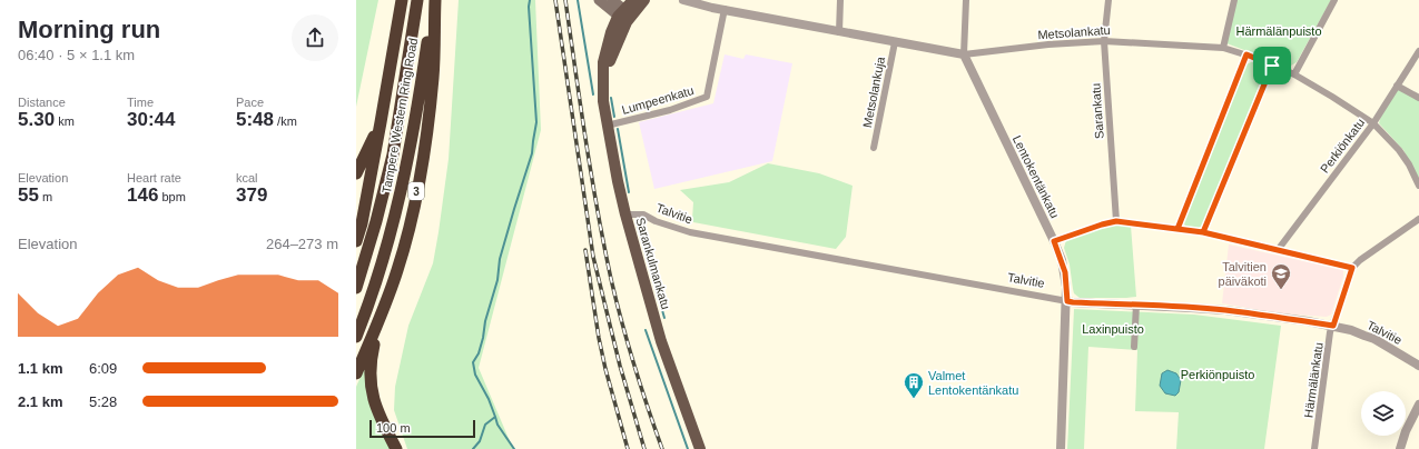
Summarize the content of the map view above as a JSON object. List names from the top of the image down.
{
  "streets": {
    "highway": ["Tampere Western Ring Road", "3"],
    "main road": ["Sarankulmankatu"],
    "street": [
      "Metsolankatu",
      "Metsolankuja",
      "Lumpeenkatu",
      "Sarankatu",
      "Perkiönkatu",
      "Lentokentänkatu",
      "Talvitie",
      "Härmälänkatu"
    ]
  },
  "crossings": [
    ["Metsolankatu", "Metsolankuja"],
    ["Metsolankatu", "Lumpeenkatu"],
    ["Metsolankatu", "Sarankatu"],
    ["Metsolankatu", "Perkiönkatu"],
    ["Metsolankatu", "Lentokentänkatu"],
    ["Lumpeenkatu", "Sarankulmankatu"],
    ["Tampere Western Ring Road", "3"],
    ["Lentokentänkatu", "Talvitie"],
    ["Talvitie", "Sarankulmankatu"],
    ["Talvitie", "Härmälänkatu"]
  ],
  "parks": ["Härmälänpuisto", "Laxinpuisto", "Perkiönpuisto"],
  "places": {
    "school or university": ["Talvitien päiväkoti"],
    "building": ["Valmet Lentokentänkatu"]
  },
  "scale_bar": "100 m",
  "page": {
    "heading": ["Morning run", "06:40 · 5 × 1.1 km"],
    "stats": [
      ["Distance", "5.30 km"],
      ["Time", "30:44"],
      ["Pace", "5:48 /km"],
      ["Elevation", "55 m"],
      ["Heart rate", "146 bpm"],
      ["kcal", "379"]
    ],
    "chart": ["Elevation", "264–273 m"],
    "list": [
      {
        "name": "1.1 km",
        "note": "6:09"
      },
      {
        "name": "2.1 km",
        "note": "5:28"
      }
    ],
    "scale": "100 m"
  }
}
